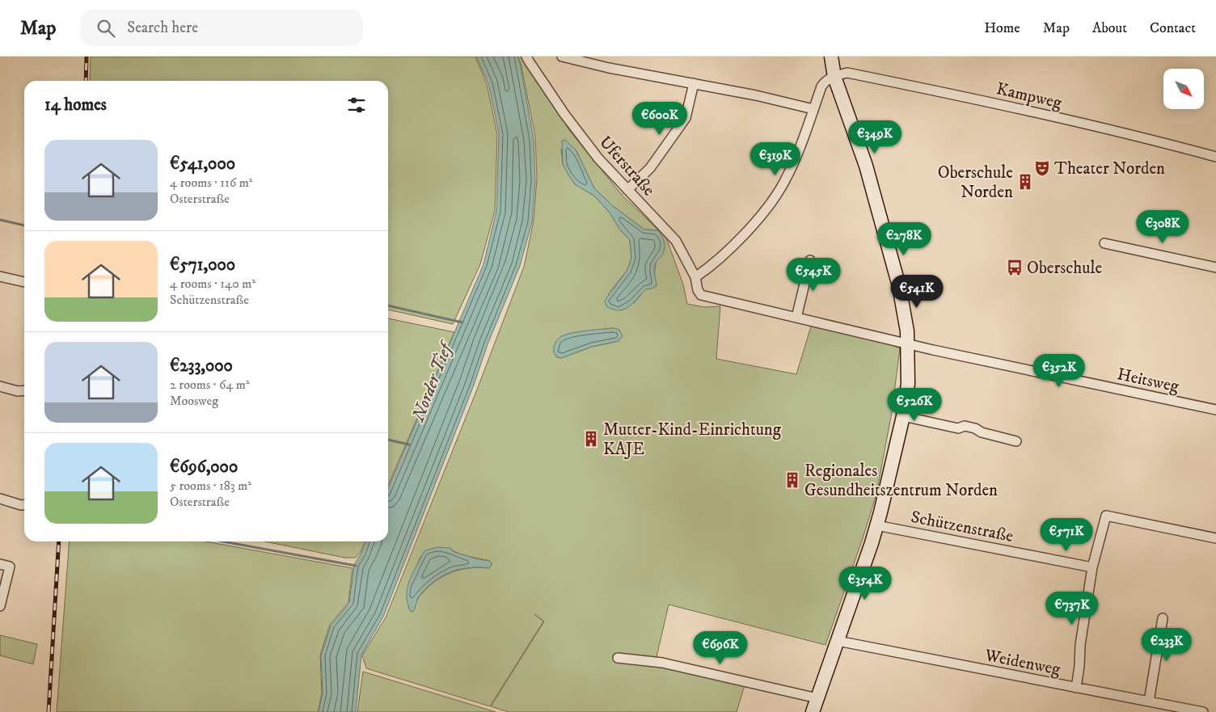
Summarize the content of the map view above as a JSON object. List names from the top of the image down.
{
  "streets": {
    "street": [
      "Kampweg",
      "Uferstraße",
      "Heitsweg",
      "Schützenstraße",
      "Weidenweg"
    ]
  },
  "crossings": [
    ["Uferstraße", "Heitsweg"]
  ],
  "water": ["Norder Tief"],
  "places": {
    "theatre": ["Theater Norden"],
    "building": ["Oberschule Norden", "Mutter-Kind-Einrichtung KAJE", "Regionales Gesundheitszentrum Norden"],
    "bus stop": ["Oberschule"]
  },
  "north": "bottom right",
  "page": {
    "header": "Map",
    "search": "Search here",
    "nav": [
      "Home",
      "Map",
      "About",
      "Contact"
    ],
    "heading": "14 homes",
    "price": [
      "€600K",
      "€349K",
      "€319K",
      "€308K",
      "€278K",
      "€545K",
      "€541K",
      "€352K",
      "€526K",
      "€571K",
      "€354K",
      "€737K",
      "€233K",
      "€696K"
    ],
    "list": [
      {
        "name": "€541,000",
        "note": "4 rooms · 116 m² · Osterstraße"
      },
      {
        "name": "€571,000",
        "note": "4 rooms · 140 m² · Schützenstraße"
      },
      {
        "name": "€233,000",
        "note": "2 rooms · 64 m² · Moosweg"
      },
      {
        "name": "€696,000",
        "note": "5 rooms · 183 m² · Osterstraße"
      }
    ]
  }
}
